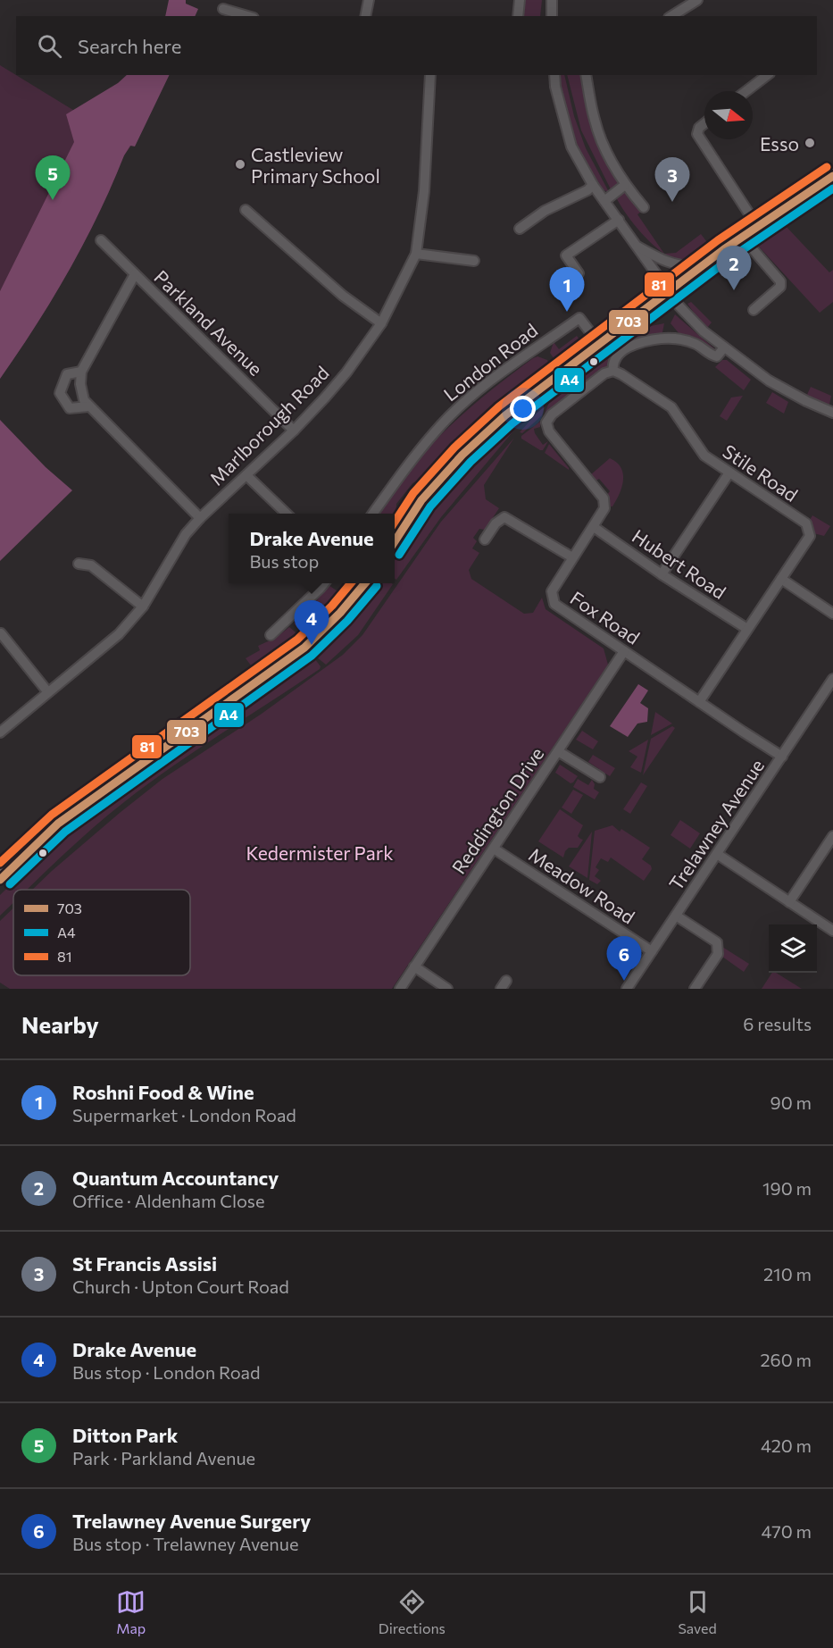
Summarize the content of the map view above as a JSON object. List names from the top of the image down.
{
  "streets": {
    "street": [
      "Parkland Avenue",
      "London Road",
      "Marlborough Road",
      "Stile Road",
      "Hubert Road",
      "Fox Road",
      "Reddington Drive",
      "Trelawney Avenue",
      "Meadow Road"
    ]
  },
  "crossings": [
    ["Parkland Avenue", "Marlborough Road"],
    ["Stile Road", "Hubert Road"],
    ["Stile Road", "Fox Road"],
    ["Hubert Road", "Fox Road"],
    ["Fox Road", "Reddington Drive"],
    ["Fox Road", "Trelawney Avenue"],
    ["Reddington Drive", "Meadow Road"],
    ["Trelawney Avenue", "Meadow Road"]
  ],
  "parks": ["Kedermister Park"],
  "places": ["Esso", "Castleview Primary School"],
  "lines": ["transit line 81", "transit line 703", "transit line A4"],
  "legend": ["703", "A4", "81"],
  "north": "right",
  "page": {
    "search": "Search here",
    "pins": [
      "5",
      "3",
      "2",
      "1",
      "4",
      "6"
    ],
    "popup": ["Drake Avenue", "Bus stop"],
    "heading": ["Nearby", "6 results"],
    "list": [
      {
        "mark": "1",
        "name": "Roshni Food & Wine",
        "note": "Supermarket · London Road",
        "value": "90 m"
      },
      {
        "mark": "2",
        "name": "Quantum Accountancy",
        "note": "Office · Aldenham Close",
        "value": "190 m"
      },
      {
        "mark": "3",
        "name": "St Francis Assisi",
        "note": "Church · Upton Court Road",
        "value": "210 m"
      },
      {
        "mark": "4",
        "name": "Drake Avenue",
        "note": "Bus stop · London Road",
        "value": "260 m"
      },
      {
        "mark": "5",
        "name": "Ditton Park",
        "note": "Park · Parkland Avenue",
        "value": "420 m"
      },
      {
        "mark": "6",
        "name": "Trelawney Avenue Surgery",
        "note": "Bus stop · Trelawney Avenue",
        "value": "470 m"
      }
    ],
    "nav": ["Map", "Directions", "Saved"]
  }
}
